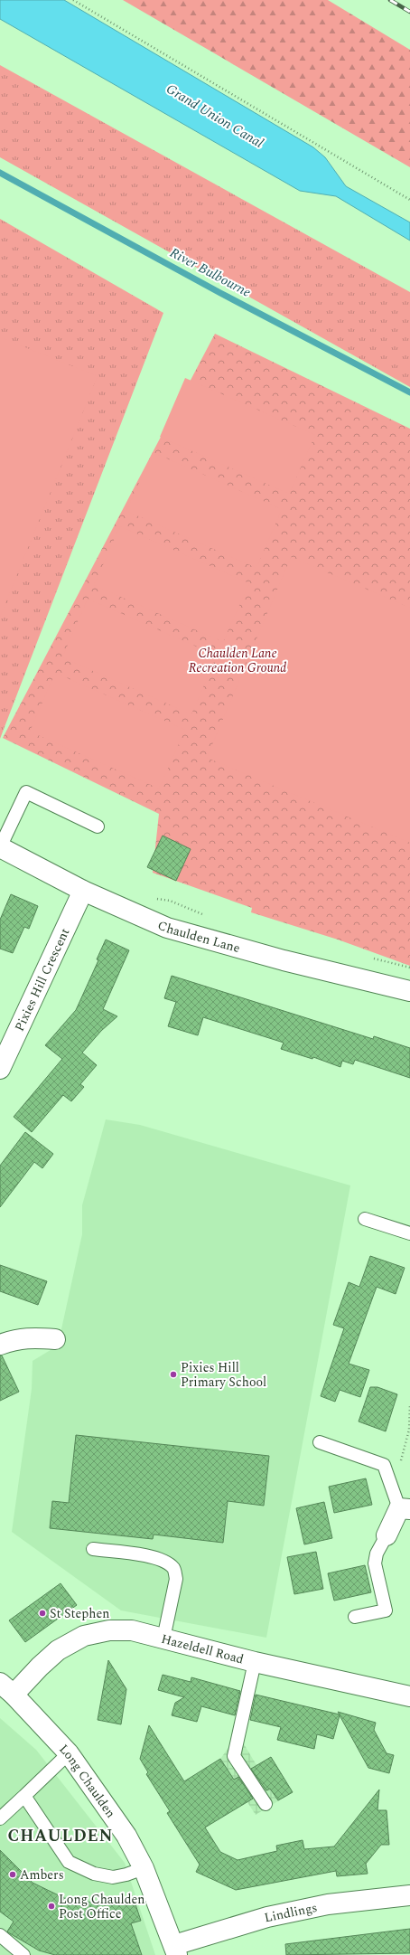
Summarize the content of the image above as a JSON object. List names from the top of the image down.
{
  "streets": {
    "street": [
      "Chaulden Lane",
      "Pixies Hill Crescent",
      "Hazeldell Road",
      "Long Chaulden",
      "Lindlings"
    ]
  },
  "crossings": [
    ["Chaulden Lane", "Pixies Hill Crescent"],
    ["Hazeldell Road", "Long Chaulden"],
    ["Long Chaulden", "Lindlings"]
  ],
  "districts": ["CHAULDEN"],
  "water": ["Grand Union Canal", "River Bulbourne"],
  "parks": ["Chaulden Lane Recreation Ground"],
  "places": [
    "Pixies Hill Primary School",
    "St Stephen",
    "Ambers",
    "Long Chaulden Post Office"
  ]
}
